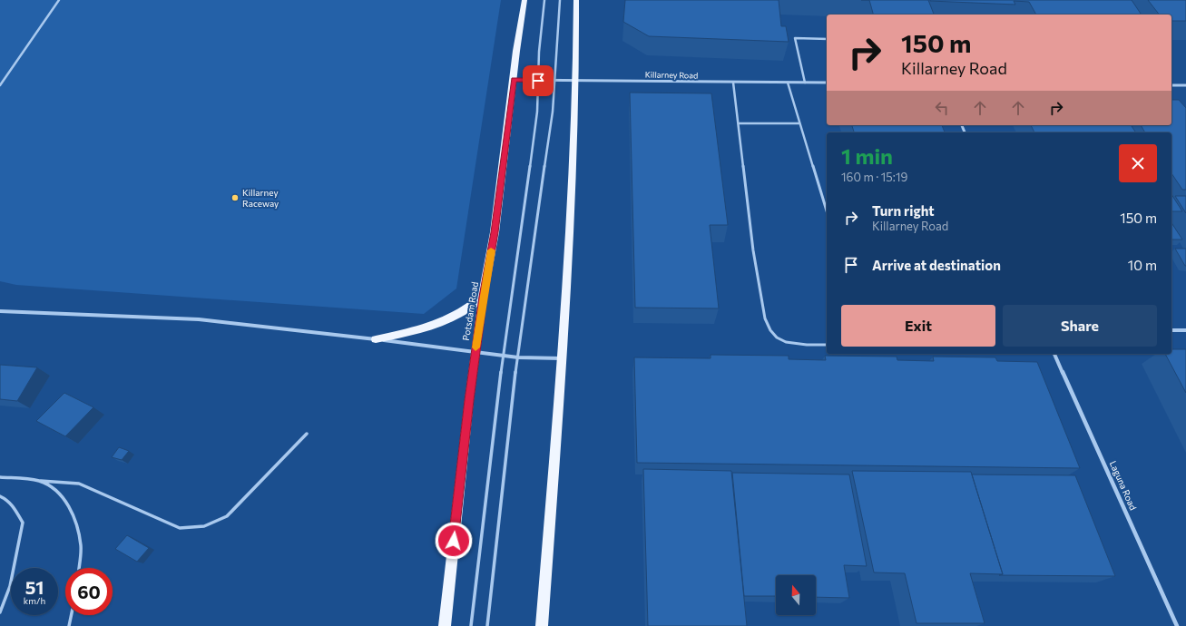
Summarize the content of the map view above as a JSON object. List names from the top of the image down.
{
  "streets": {
    "main road": ["Potsdam Road"],
    "street": ["Killarney Road", "Laguna Road"]
  },
  "crossings": [
    ["Killarney Road", "Potsdam Road"]
  ],
  "places": ["Killarney Raceway"],
  "north": "top",
  "page": {
    "turn": ["150 m", "Killarney Road"],
    "heading": ["1 min", "160 m · 15:19"],
    "list": [
      {
        "name": "Turn right",
        "note": "Killarney Road",
        "value": "150 m"
      },
      {
        "name": "Arrive at destination",
        "value": "10 m"
      }
    ],
    "buttons": ["Exit", "Share"],
    "speed": "51 km/h",
    "limit": "60"
  }
}
